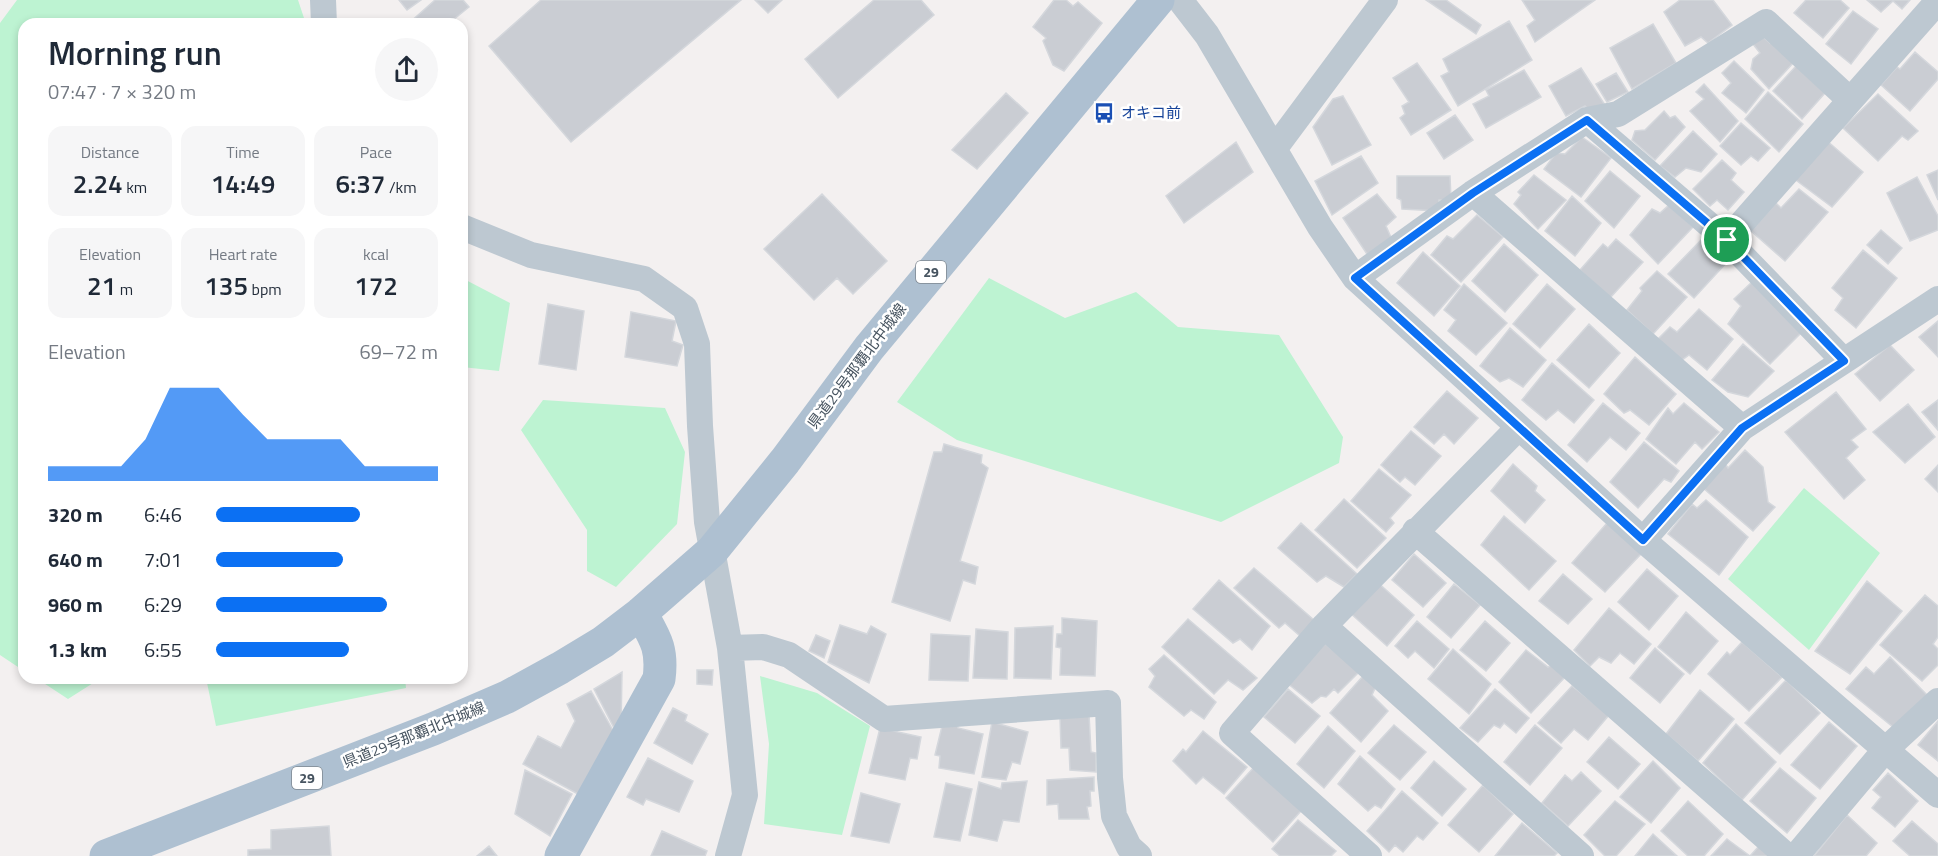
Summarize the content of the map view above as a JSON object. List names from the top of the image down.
{
  "streets": {
    "main road": ["29", "県道29号那覇北中城線"]
  },
  "places": {
    "bus stop": ["オキコ前"]
  },
  "page": {
    "heading": ["Morning run", "07:47 · 7 × 320 m"],
    "stats": [
      ["Distance", "2.24 km"],
      ["Time", "14:49"],
      ["Pace", "6:37 /km"],
      ["Elevation", "21 m"],
      ["Heart rate", "135 bpm"],
      ["kcal", "172"]
    ],
    "chart": ["Elevation", "69–72 m"],
    "list": [
      {
        "name": "320 m",
        "note": "6:46"
      },
      {
        "name": "640 m",
        "note": "7:01"
      },
      {
        "name": "960 m",
        "note": "6:29"
      },
      {
        "name": "1.3 km",
        "note": "6:55"
      }
    ]
  }
}
